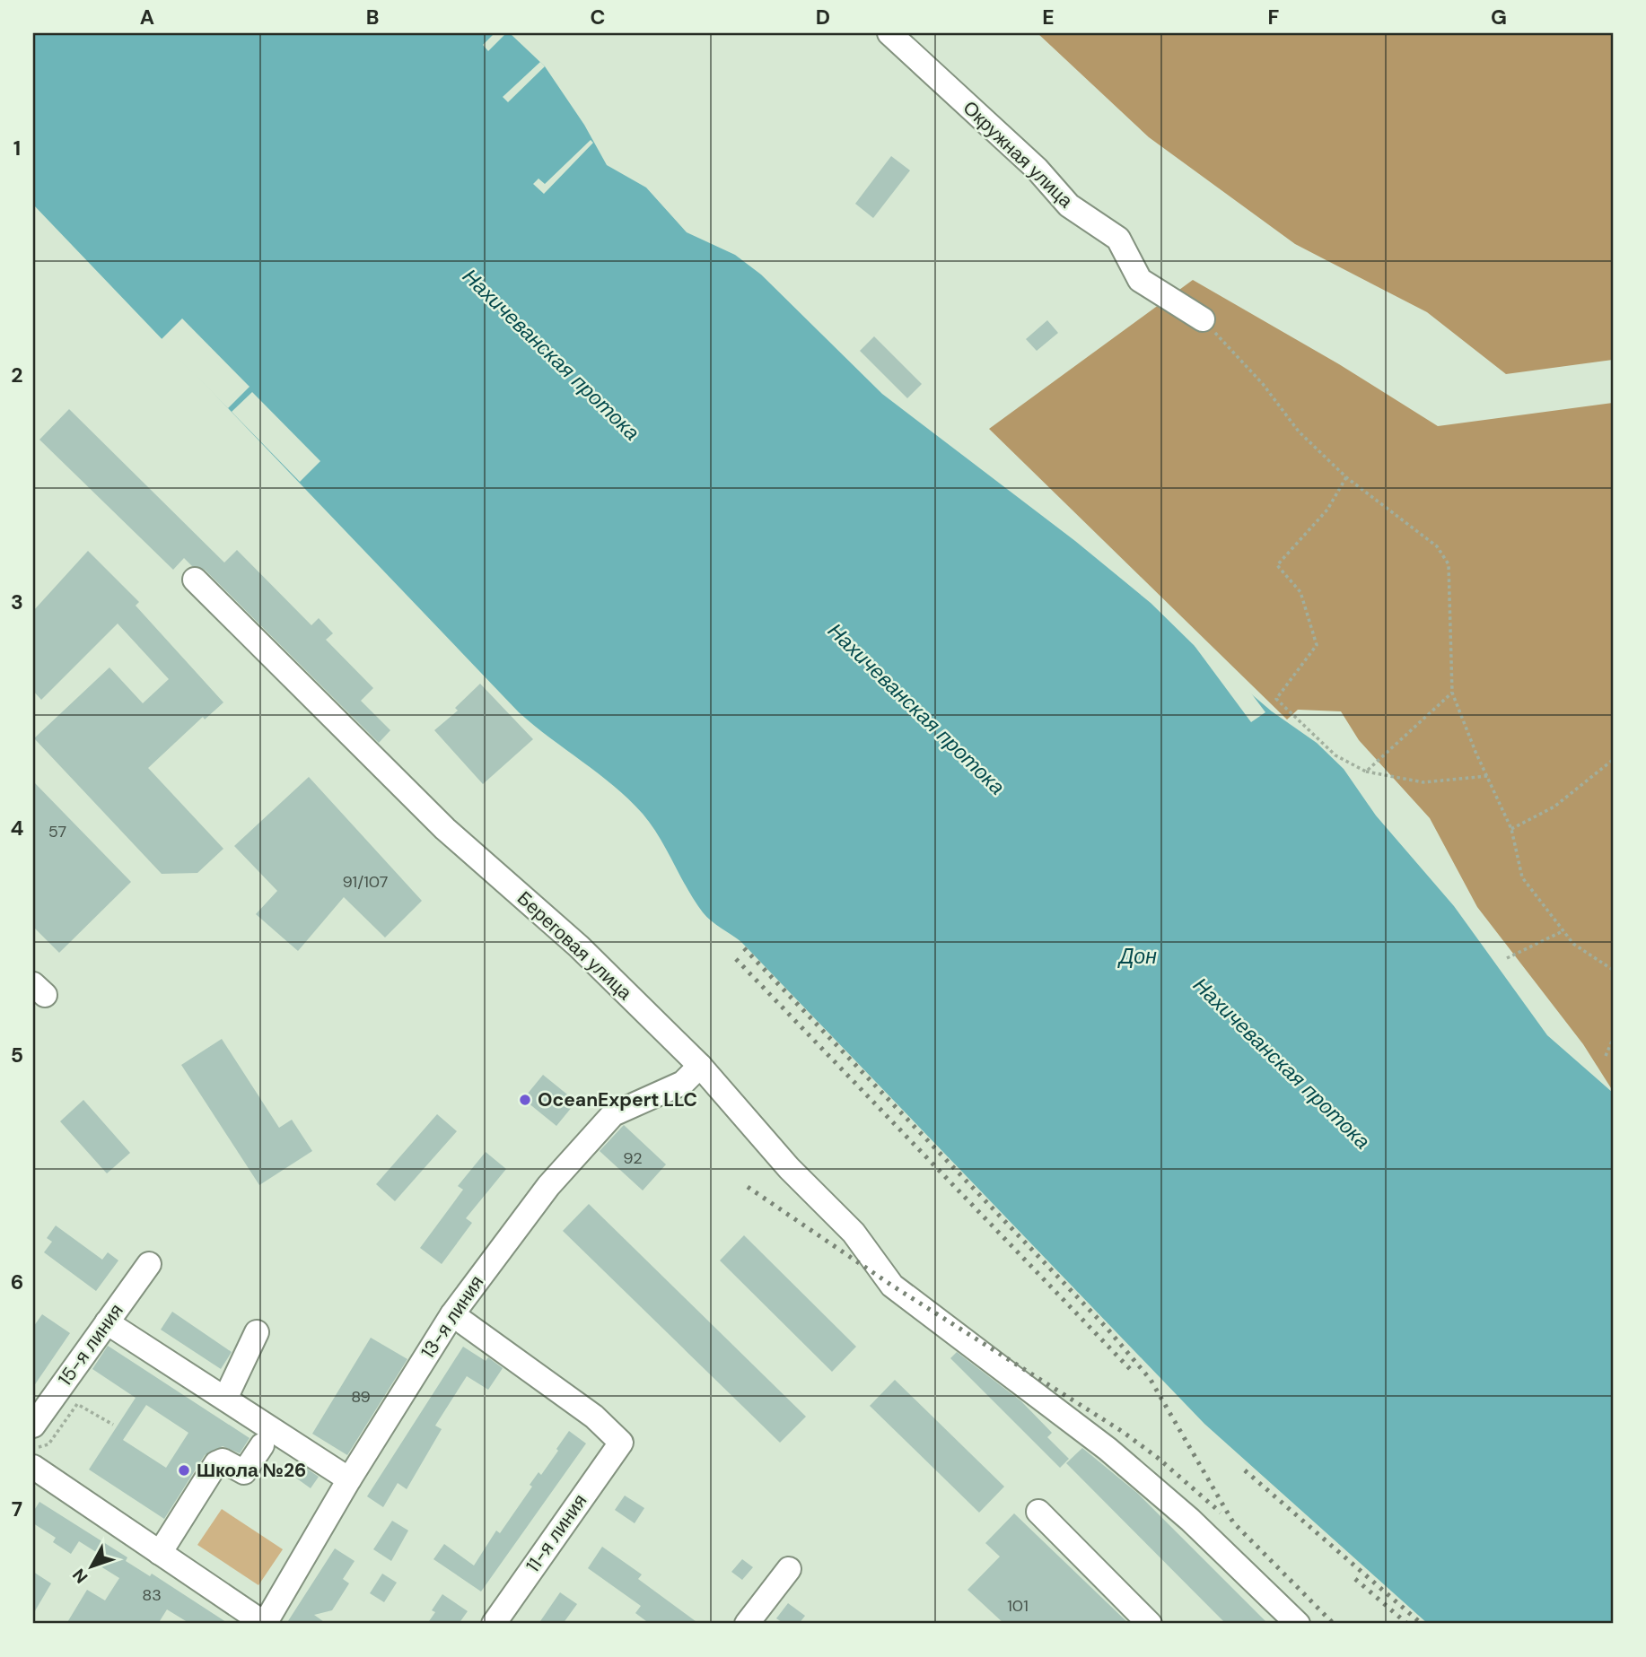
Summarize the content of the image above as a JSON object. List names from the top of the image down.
{
  "streets": {
    "street": [
      "Окружная улица",
      "Береговая улица",
      "13-я линия",
      "15-я линия",
      "11-я линия"
    ]
  },
  "crossings": [
    ["Береговая улица", "13-я линия"],
    ["13-я линия", "11-я линия"]
  ],
  "water": ["Нахичеванская протока", "Дон"],
  "places": ["OceanExpert LLC", "Школа №26"],
  "house_numbers": [
    "57",
    "91/107",
    "92",
    "89",
    "83",
    "101"
  ],
  "north": "bottom left",
  "grid": {
    "columns": [
      "A",
      "B",
      "C",
      "D",
      "E",
      "F",
      "G"
    ],
    "rows": [
      "1",
      "2",
      "3",
      "4",
      "5",
      "6",
      "7"
    ]
  }
}
